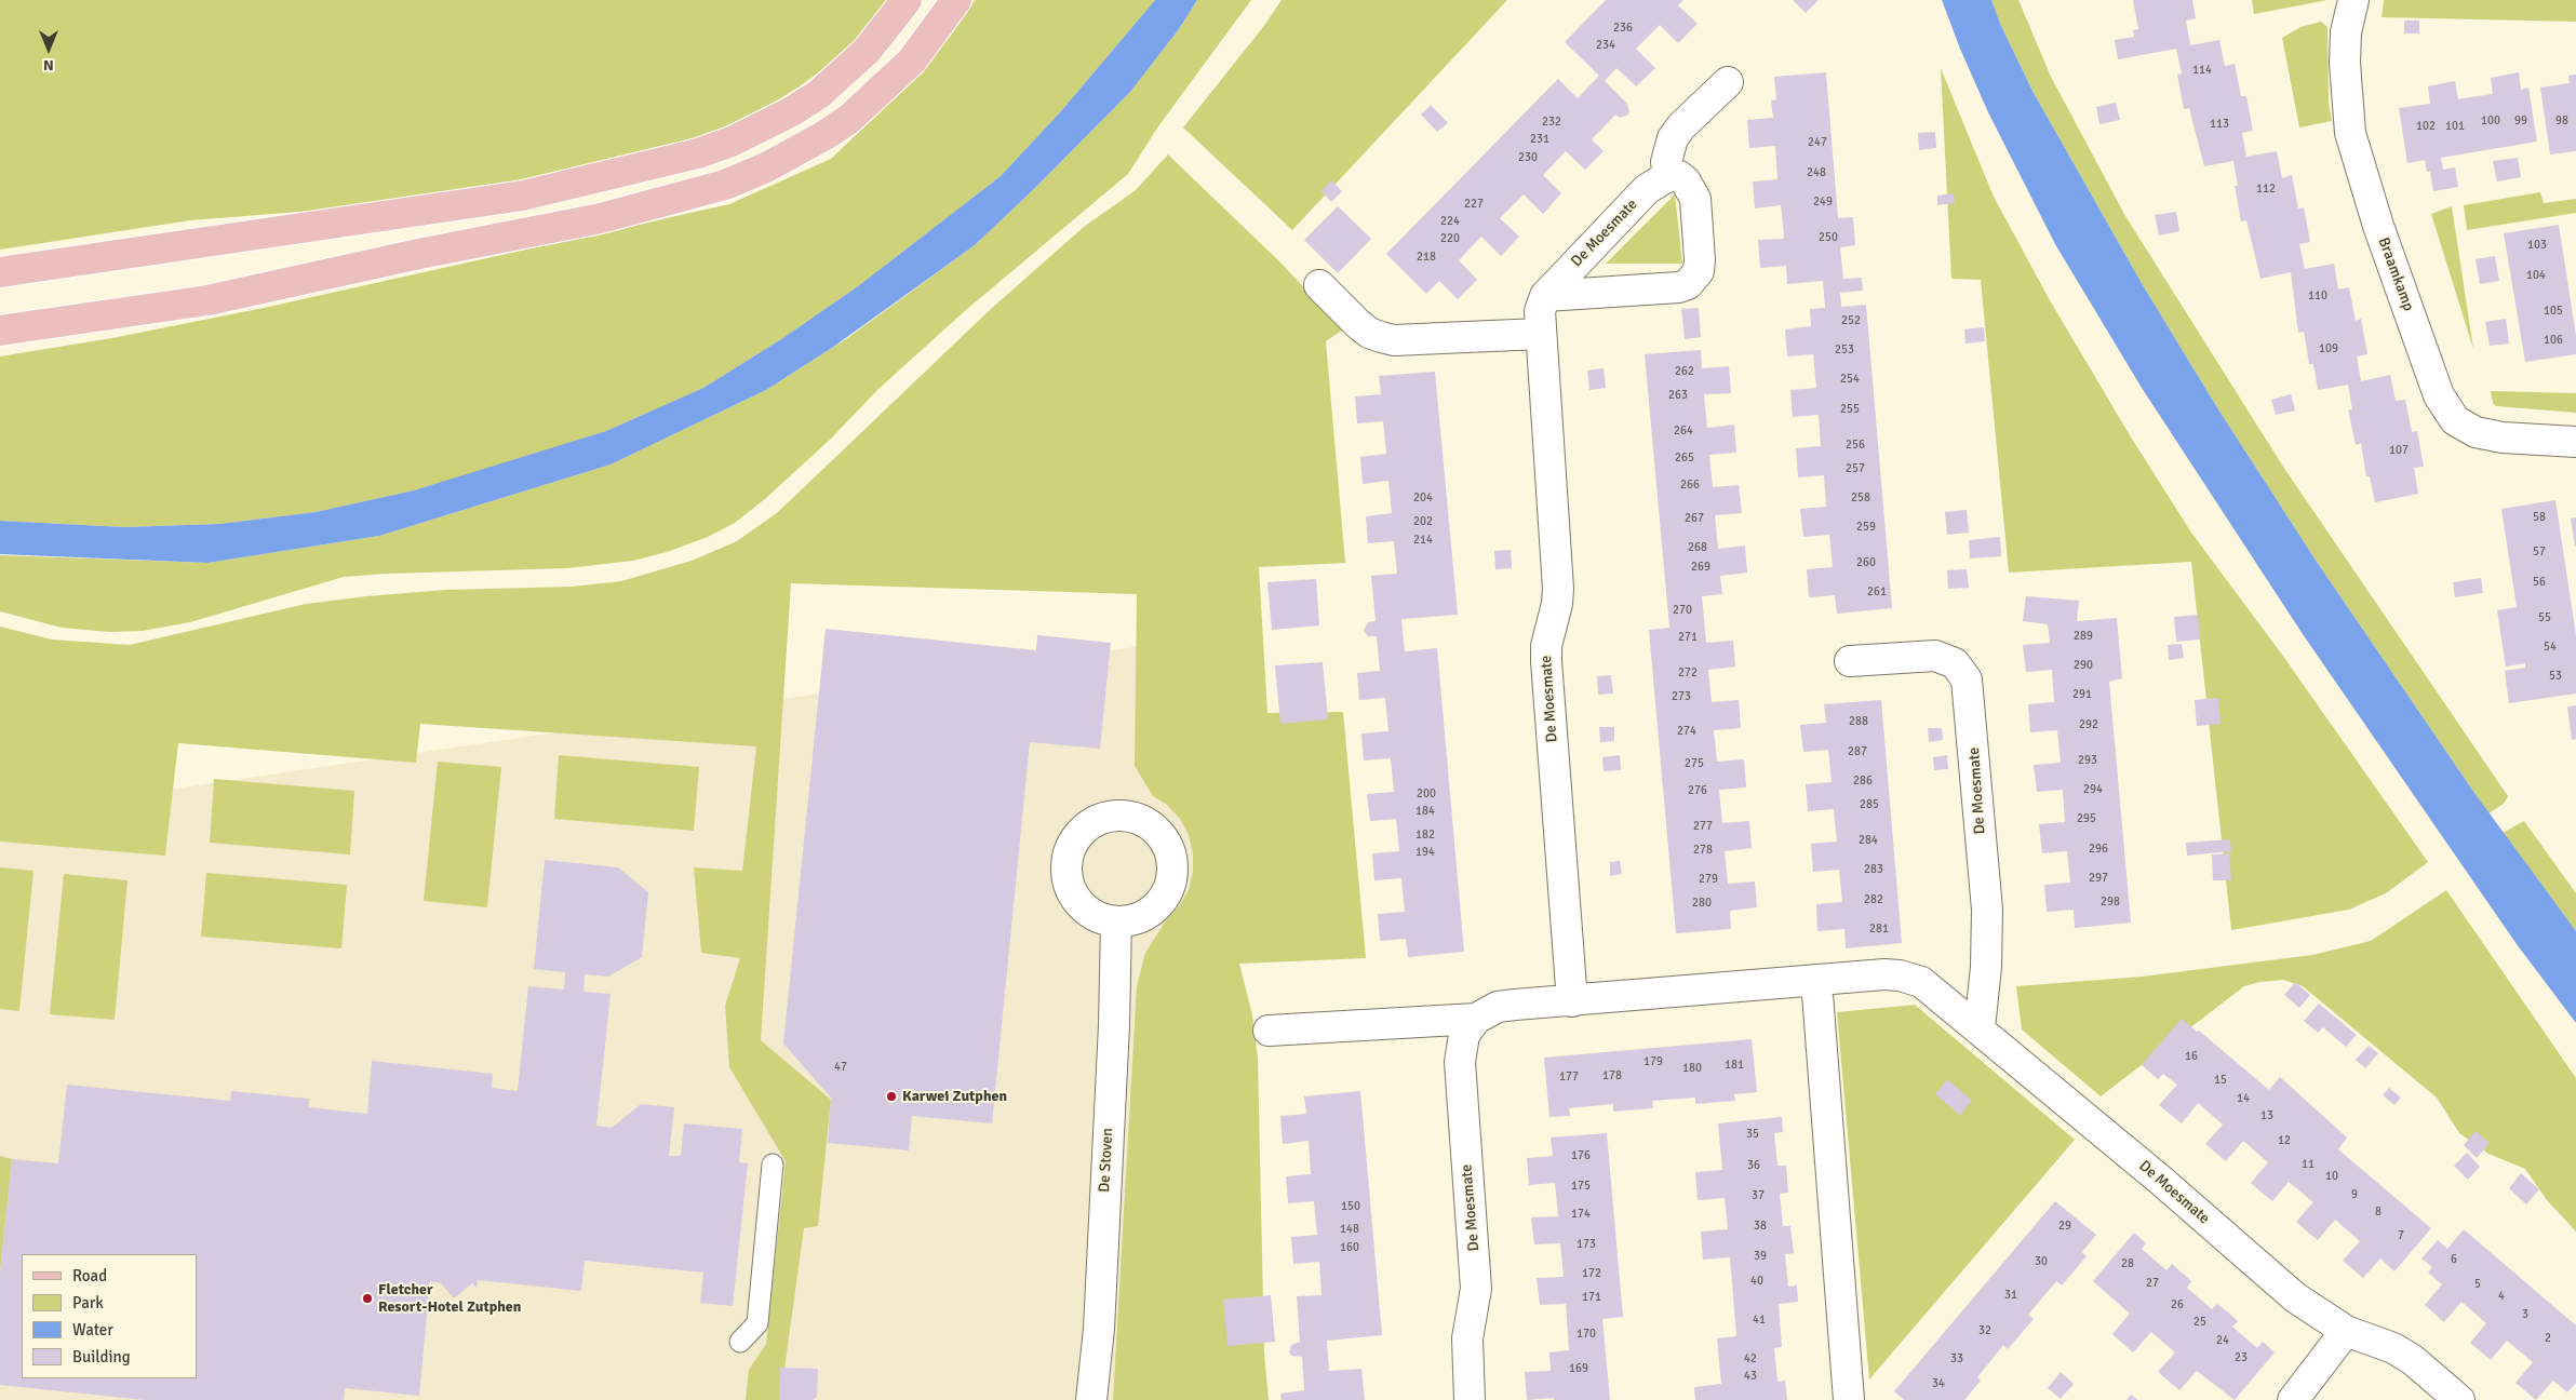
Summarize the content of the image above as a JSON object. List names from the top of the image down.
{
  "streets": {
    "street": ["De Moesmate", "Braamkamp", "De Stoven"]
  },
  "places": ["Karwei Zutphen", "Fletcher Resort-Hotel Zutphen"],
  "house_numbers": [
    "236",
    "234",
    "114",
    "100",
    "99",
    "98",
    "232",
    "113",
    "102",
    "101",
    "231",
    "247",
    "230",
    "248",
    "112",
    "249",
    "227",
    "224",
    "250",
    "220",
    "103",
    "218",
    "104",
    "110",
    "105",
    "252",
    "106",
    "109",
    "253",
    "262",
    "254",
    "263",
    "255",
    "264",
    "256",
    "107",
    "265",
    "257",
    "266",
    "204",
    "258",
    "58",
    "267",
    "202",
    "259",
    "214",
    "268",
    "57",
    "260",
    "269",
    "56",
    "261",
    "270",
    "55",
    "289",
    "271",
    "54",
    "290",
    "272",
    "53",
    "291",
    "273",
    "288",
    "292",
    "274",
    "287",
    "293",
    "275",
    "286",
    "294",
    "276",
    "200",
    "285",
    "184",
    "295",
    "277",
    "182",
    "284",
    "296",
    "278",
    "194",
    "283",
    "297",
    "279",
    "282",
    "298",
    "280",
    "281",
    "16",
    "179",
    "181",
    "47",
    "180",
    "178",
    "177",
    "15",
    "14",
    "13",
    "35",
    "12",
    "176",
    "11",
    "36",
    "10",
    "175",
    "9",
    "37",
    "150",
    "8",
    "174",
    "38",
    "29",
    "148",
    "7",
    "173",
    "160",
    "39",
    "6",
    "30",
    "28",
    "172",
    "40",
    "27",
    "5",
    "31",
    "4",
    "171",
    "26",
    "3",
    "41",
    "25",
    "32",
    "170",
    "2",
    "24",
    "23",
    "42",
    "33",
    "169",
    "43",
    "34"
  ],
  "legend": [
    "Road",
    "Park",
    "Water",
    "Building"
  ],
  "north": "bottom"
}
